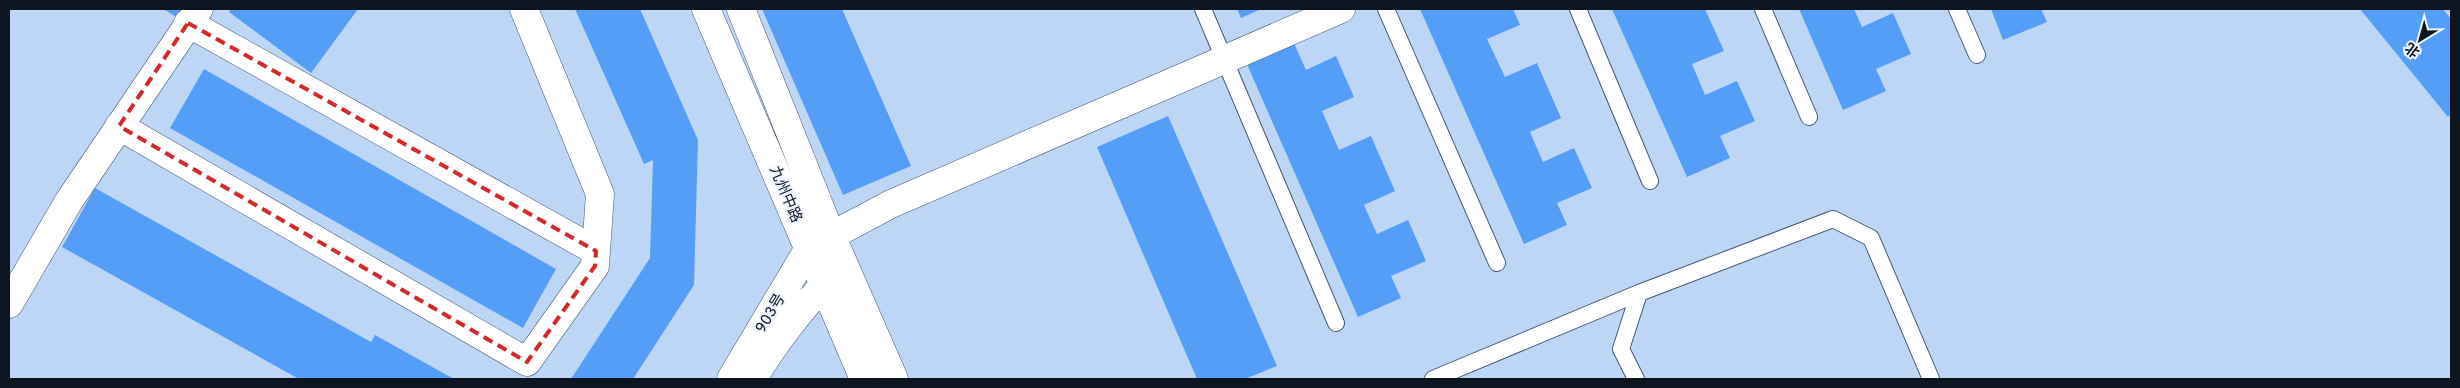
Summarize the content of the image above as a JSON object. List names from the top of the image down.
{
  "streets": {
    "street": ["九州中路", "903号"]
  },
  "crossings": [
    ["九州中路", "903号"]
  ],
  "north": "bottom left"
}
